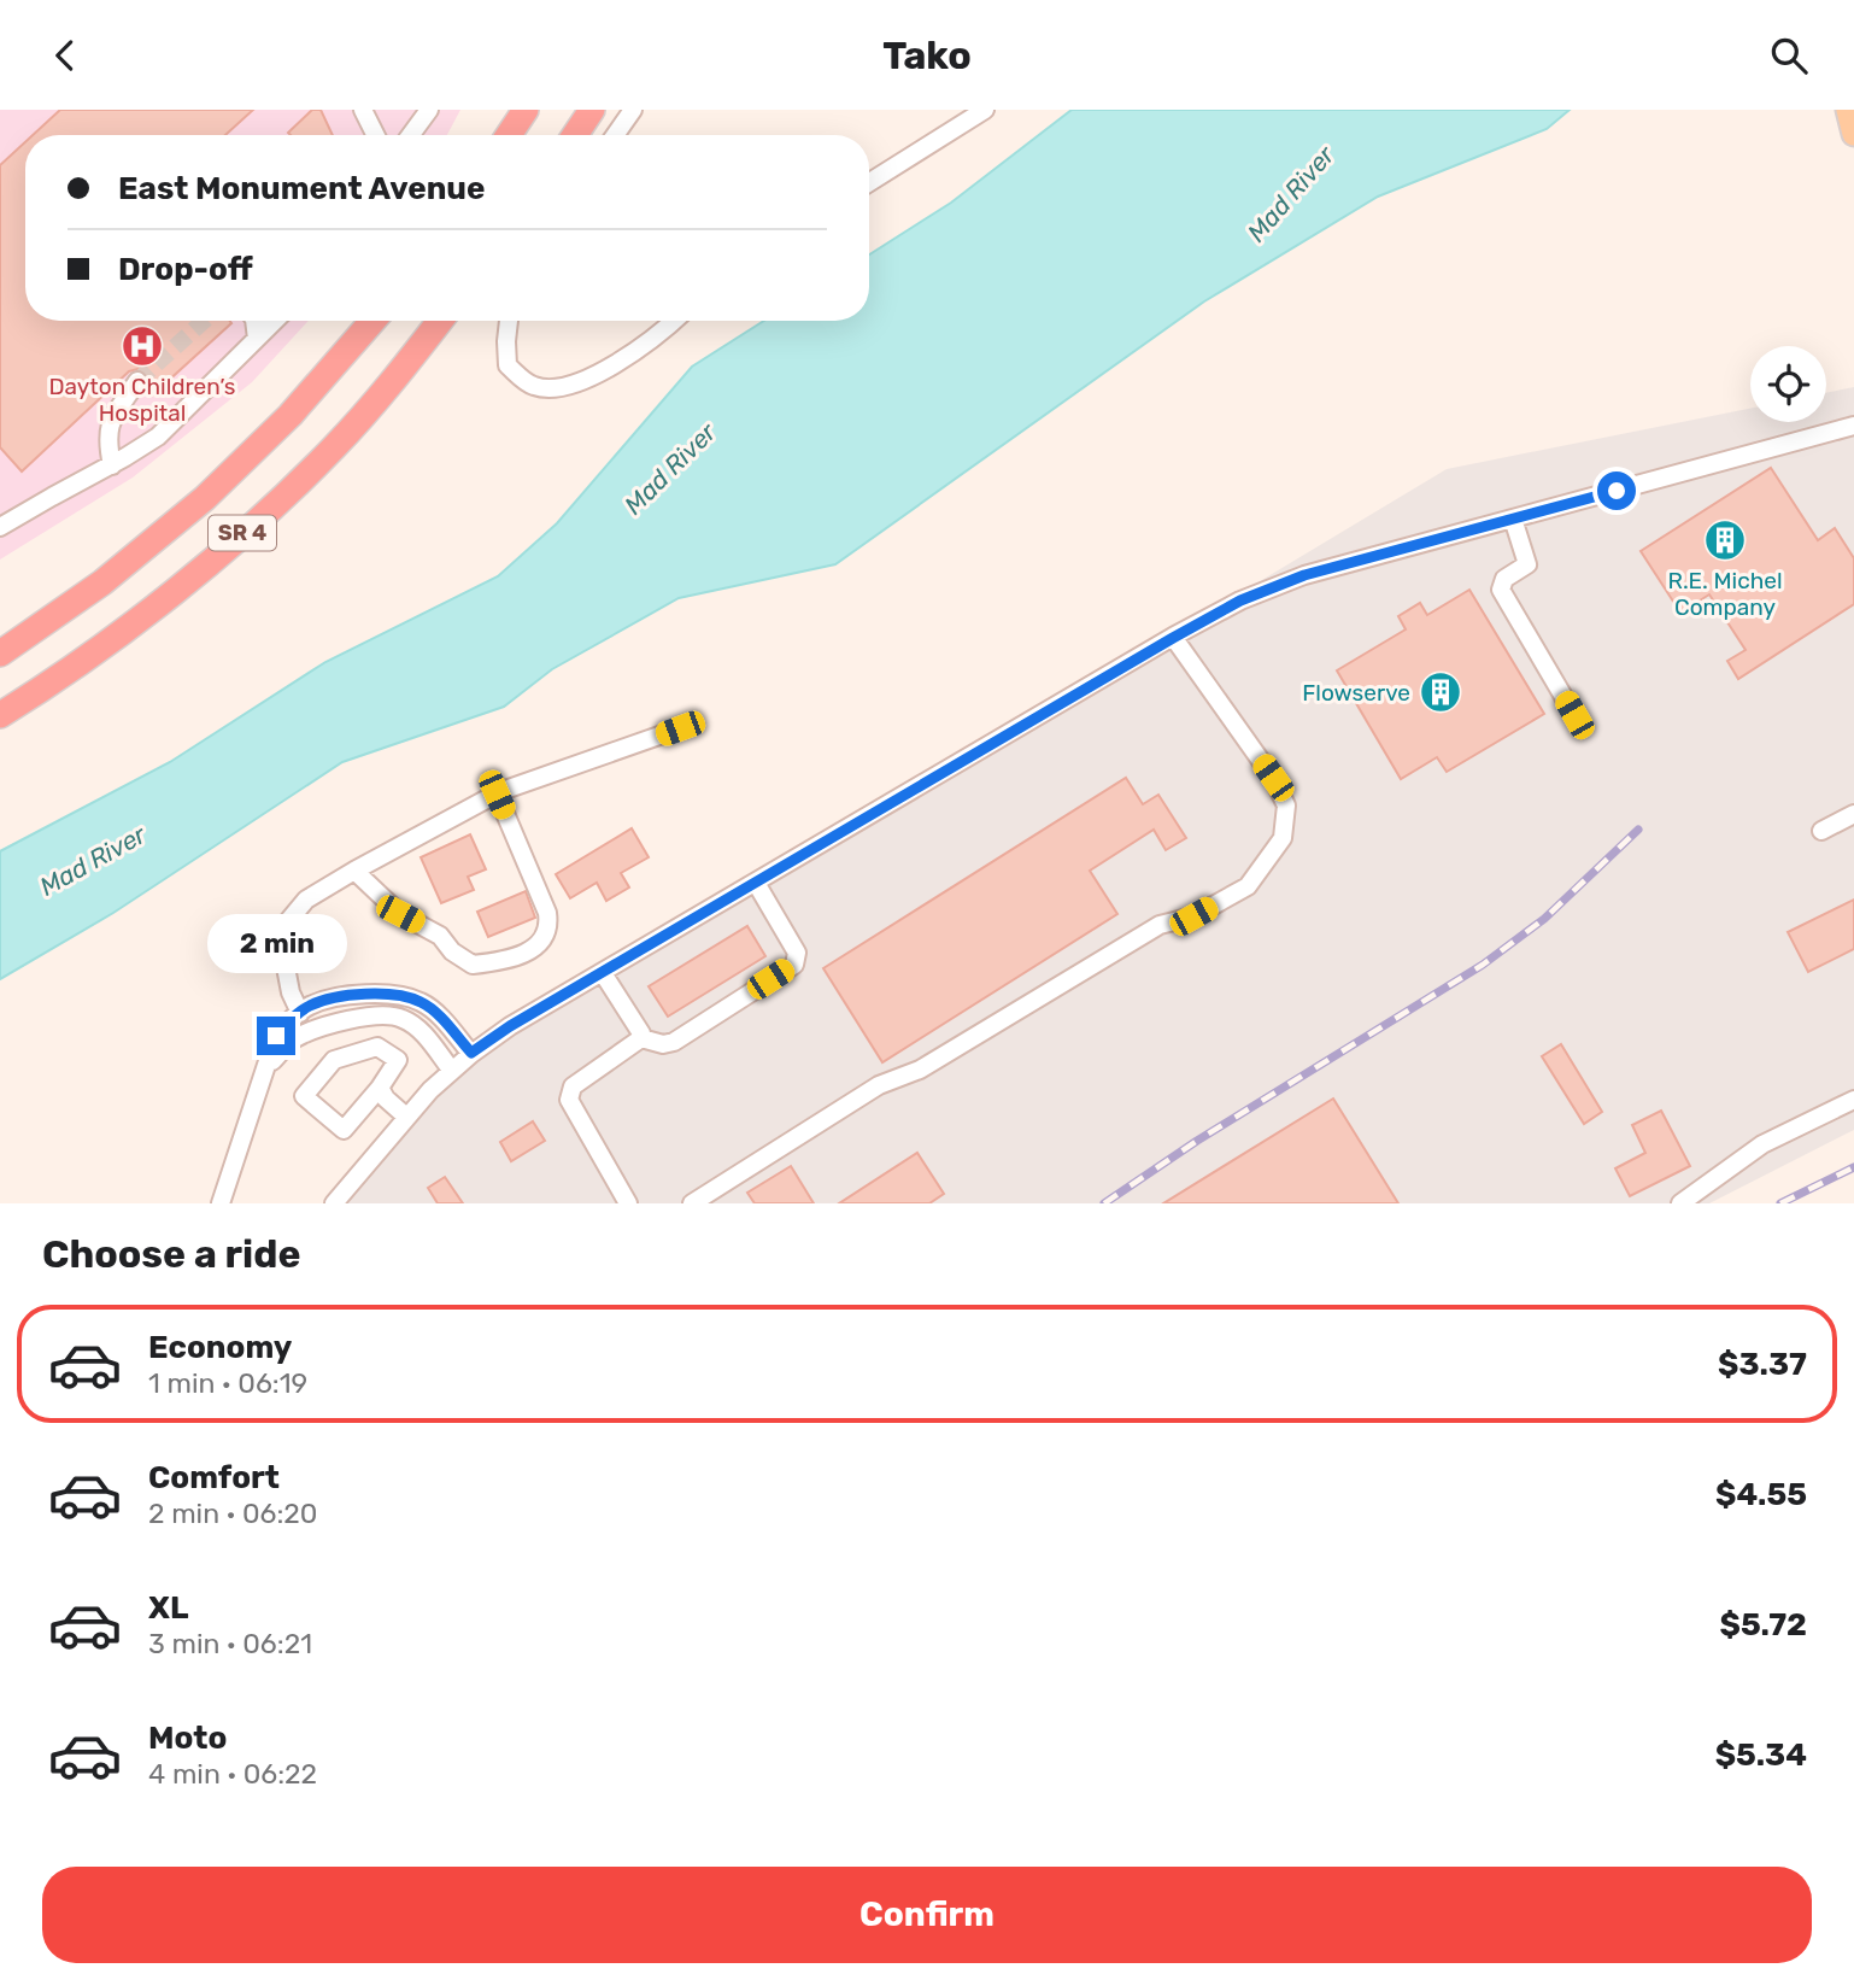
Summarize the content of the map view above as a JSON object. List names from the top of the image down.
{
  "streets": {
    "highway": ["SR 4"]
  },
  "water": ["Mad River"],
  "places": {
    "hospital": ["Dayton Children’s Hospital"],
    "building": ["R.E. Michel Company", "Flowserve"]
  },
  "page": {
    "header": "Tako",
    "banner": ["East Monument Avenue", "Drop-off"],
    "bubble": "2 min",
    "heading": "Choose a ride",
    "list": [
      {
        "name": "Economy",
        "note": "1 min · 06:19",
        "value": "$3.37"
      },
      {
        "name": "Comfort",
        "note": "2 min · 06:20",
        "value": "$4.55"
      },
      {
        "name": "XL",
        "note": "3 min · 06:21",
        "value": "$5.72"
      },
      {
        "name": "Moto",
        "note": "4 min · 06:22",
        "value": "$5.34"
      }
    ],
    "buttons": "Confirm"
  }
}
